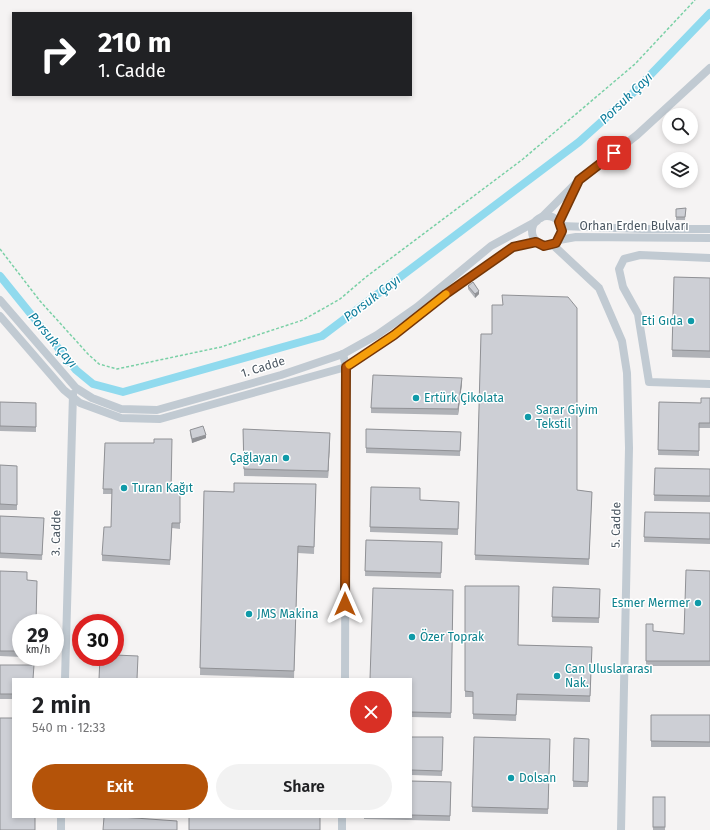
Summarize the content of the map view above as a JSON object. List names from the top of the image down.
{
  "streets": {
    "street": [
      "Orhan Erden Bulvarı",
      "1. Cadde",
      "5. Cadde",
      "3. Cadde"
    ]
  },
  "crossings": [
    ["Orhan Erden Bulvarı", "1. Cadde"],
    ["Orhan Erden Bulvarı", "5. Cadde"],
    ["1. Cadde", "5. Cadde"],
    ["1. Cadde", "3. Cadde"]
  ],
  "water": ["Porsuk Çayı"],
  "places": [
    "Eti Gıda",
    "Ertürk Çikolata",
    "Sarar Giyim Tekstil",
    "Çağlayan",
    "Turan Kağıt",
    "Esmer Mermer",
    "JMS Makina",
    "Özer Toprak",
    "Can Uluslararası Nak.",
    "Dolsan"
  ],
  "page": {
    "turn": ["210 m", "1. Cadde"],
    "speed": "29 km/h",
    "limit": "30",
    "heading": ["2 min", "540 m · 12:33"],
    "buttons": ["Exit", "Share"]
  }
}
